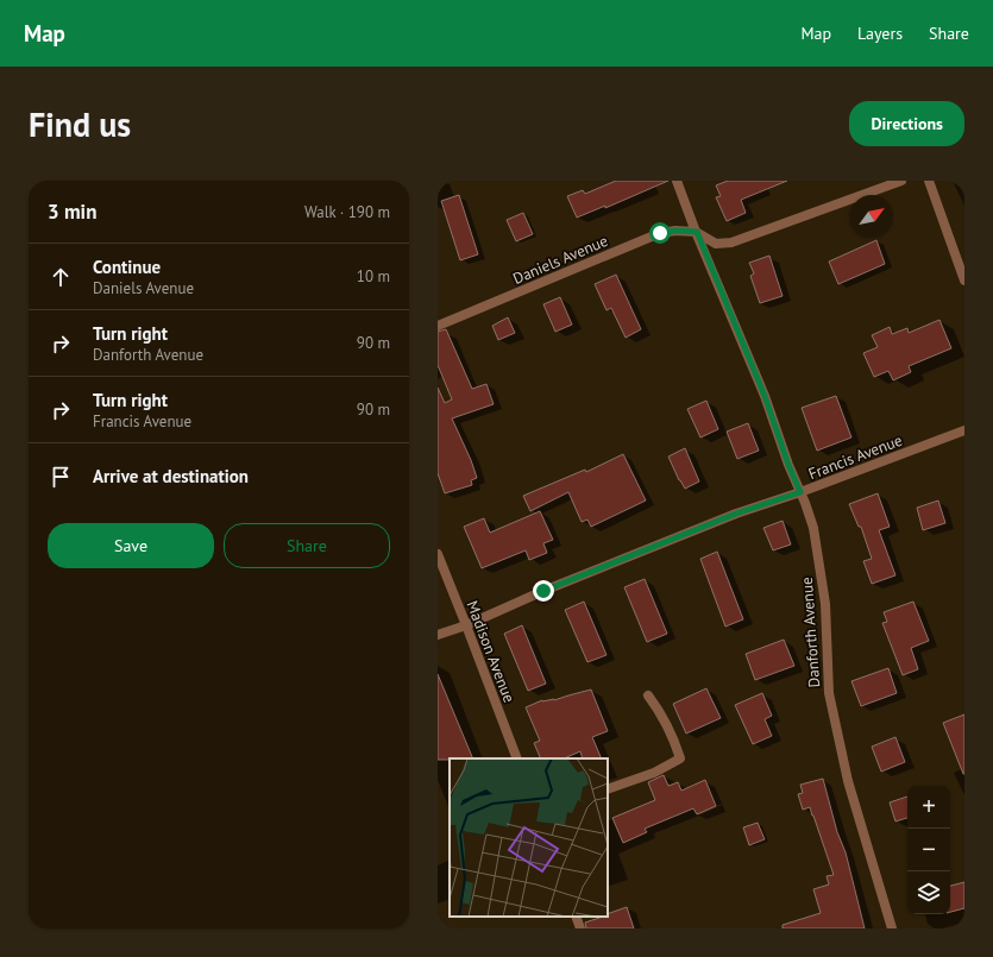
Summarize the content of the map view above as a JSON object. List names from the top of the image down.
{
  "streets": {
    "street": [
      "Daniels Avenue",
      "Francis Avenue",
      "Danforth Avenue",
      "Madison Avenue"
    ]
  },
  "crossings": [
    ["Daniels Avenue", "Danforth Avenue"],
    ["Francis Avenue", "Danforth Avenue"],
    ["Francis Avenue", "Madison Avenue"]
  ],
  "north": "top right",
  "page": {
    "header": "Map",
    "nav": ["Map", "Layers", "Share"],
    "buttons": [
      "Directions",
      ["Save", "Share"]
    ],
    "title": "Find us",
    "heading": ["3 min", "Walk · 190 m"],
    "list": [
      ["Continue", "Daniels Avenue", "10 m"],
      ["Turn right", "Danforth Avenue", "90 m"],
      ["Turn right", "Francis Avenue", "90 m"],
      "Arrive at destination"
    ],
    "map_buttons": ["+", "−"]
  }
}
